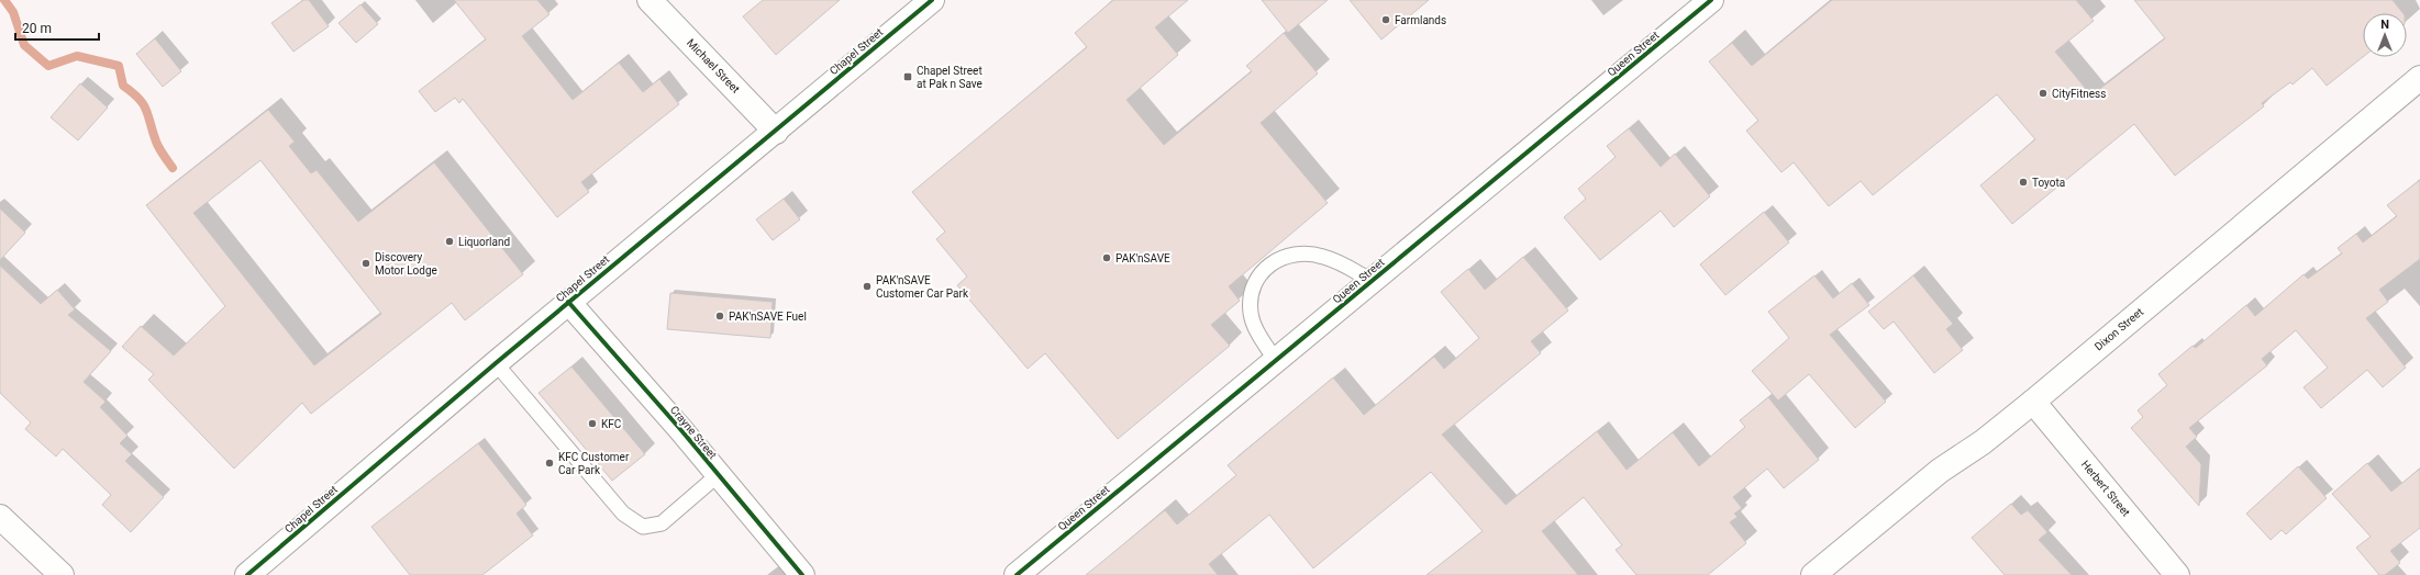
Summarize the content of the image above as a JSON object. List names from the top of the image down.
{
  "streets": {
    "main road": [
      "Chapel Street",
      "Queen Street",
      "Michael Street",
      "Dixon Street",
      "Crayne Street",
      "Herbert Street"
    ]
  },
  "crossings": [
    ["Chapel Street", "Michael Street"],
    ["Chapel Street", "Crayne Street"],
    ["Dixon Street", "Herbert Street"]
  ],
  "places": {
    "other": [
      "Farmlands",
      "CityFitness",
      "Toyota",
      "Liquorland",
      "PAK'nSAVE",
      "Discovery Motor Lodge",
      "PAK'nSAVE Customer Car Park",
      "PAK'nSAVE Fuel",
      "KFC",
      "KFC Customer Car Park"
    ],
    "transit": ["Chapel Street at Pak n Save"]
  },
  "scale_bar": "20 m",
  "north": "top"
}
